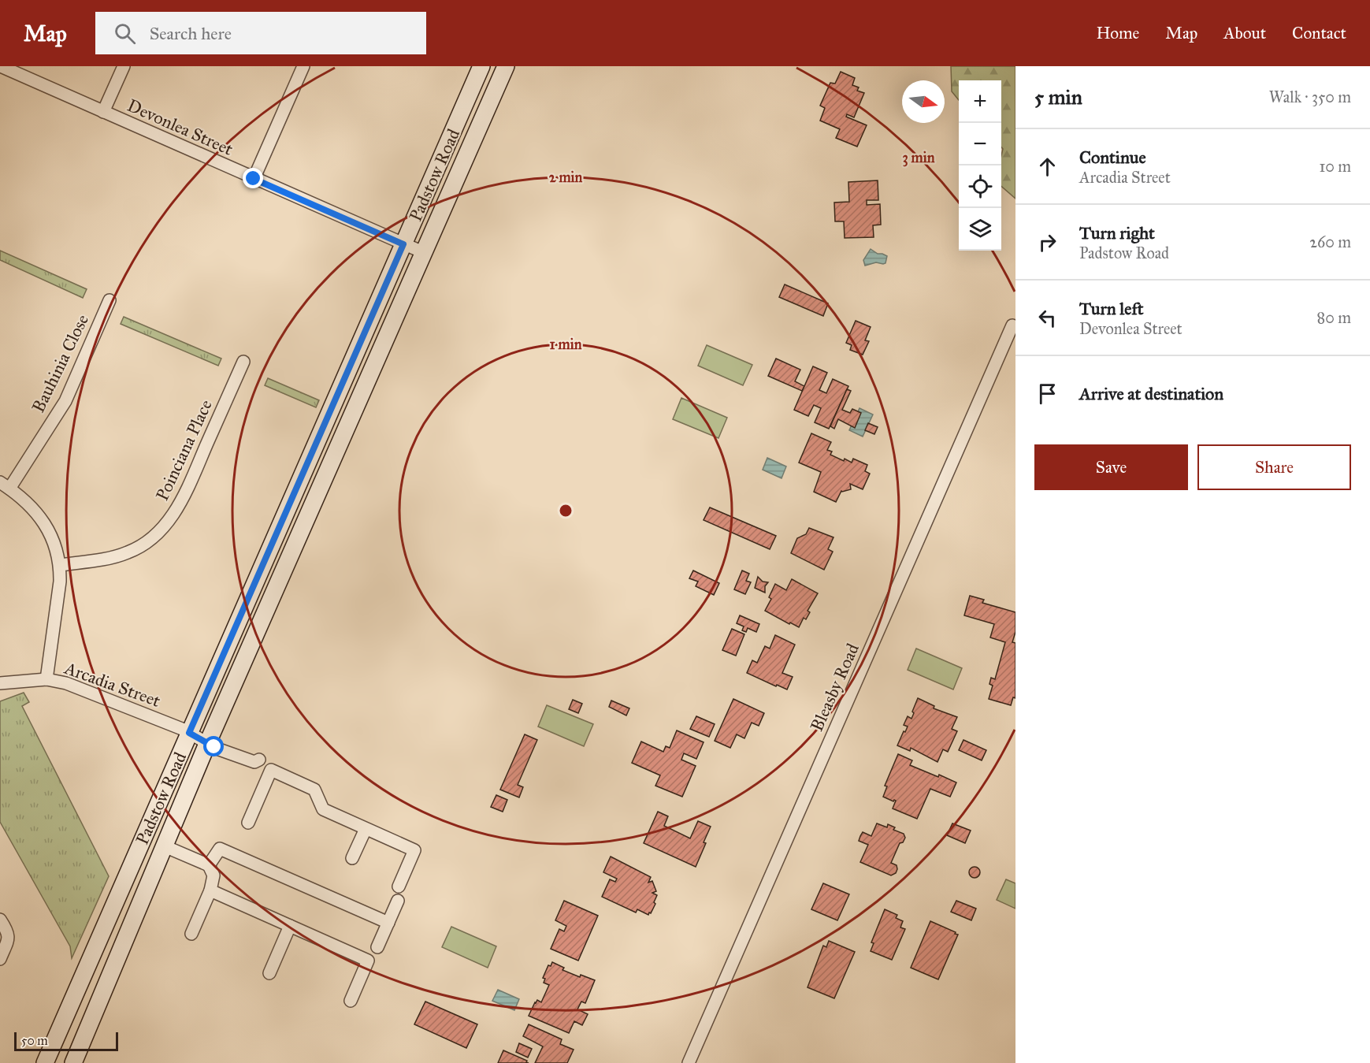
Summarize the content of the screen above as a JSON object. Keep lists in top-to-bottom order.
{
  "streets": {
    "main road": ["Padstow Road"],
    "street": [
      "Devonlea Street",
      "Bauhinia Close",
      "Poinciana Place",
      "Arcadia Street",
      "Bleasby Road"
    ]
  },
  "crossings": [
    ["Devonlea Street", "Padstow Road"],
    ["Padstow Road", "Arcadia Street"]
  ],
  "scale_bar": "50 m",
  "north": "right",
  "page": {
    "header": "Map",
    "search": "Search here",
    "nav": [
      "Home",
      "Map",
      "About",
      "Contact"
    ],
    "heading": ["5 min", "Walk · 350 m"],
    "map_buttons": ["+", "−"],
    "list": [
      ["Continue", "Arcadia Street", "10 m"],
      ["Turn right", "Padstow Road", "260 m"],
      ["Turn left", "Devonlea Street", "80 m"],
      "Arrive at destination"
    ],
    "buttons": ["Save", "Share"],
    "scale": "50 m"
  },
  "rings": ["3 min", "2 min", "1 min"]
}
